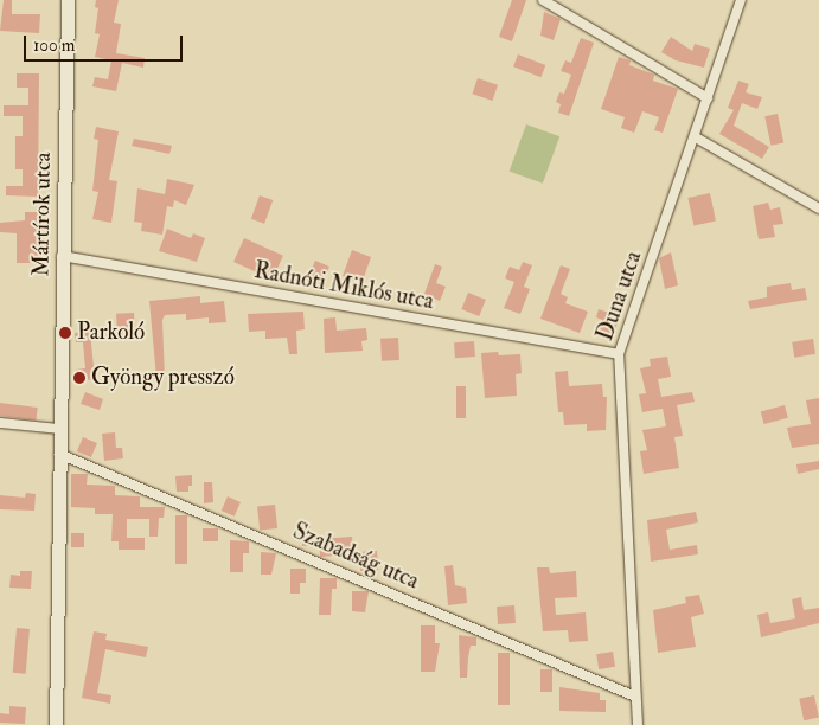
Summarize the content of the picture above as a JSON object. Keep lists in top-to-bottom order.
{
  "streets": {
    "main road": ["Mártírok utca"],
    "street": ["Radnóti Miklós utca", "Duna utca", "Szabadság utca"]
  },
  "crossings": [
    ["Mártírok utca", "Radnóti Miklós utca"],
    ["Mártírok utca", "Szabadság utca"],
    ["Radnóti Miklós utca", "Duna utca"],
    ["Duna utca", "Szabadság utca"]
  ],
  "places": ["Parkoló", "Gyöngy presszó"],
  "scale_bar": "100 m"
}
